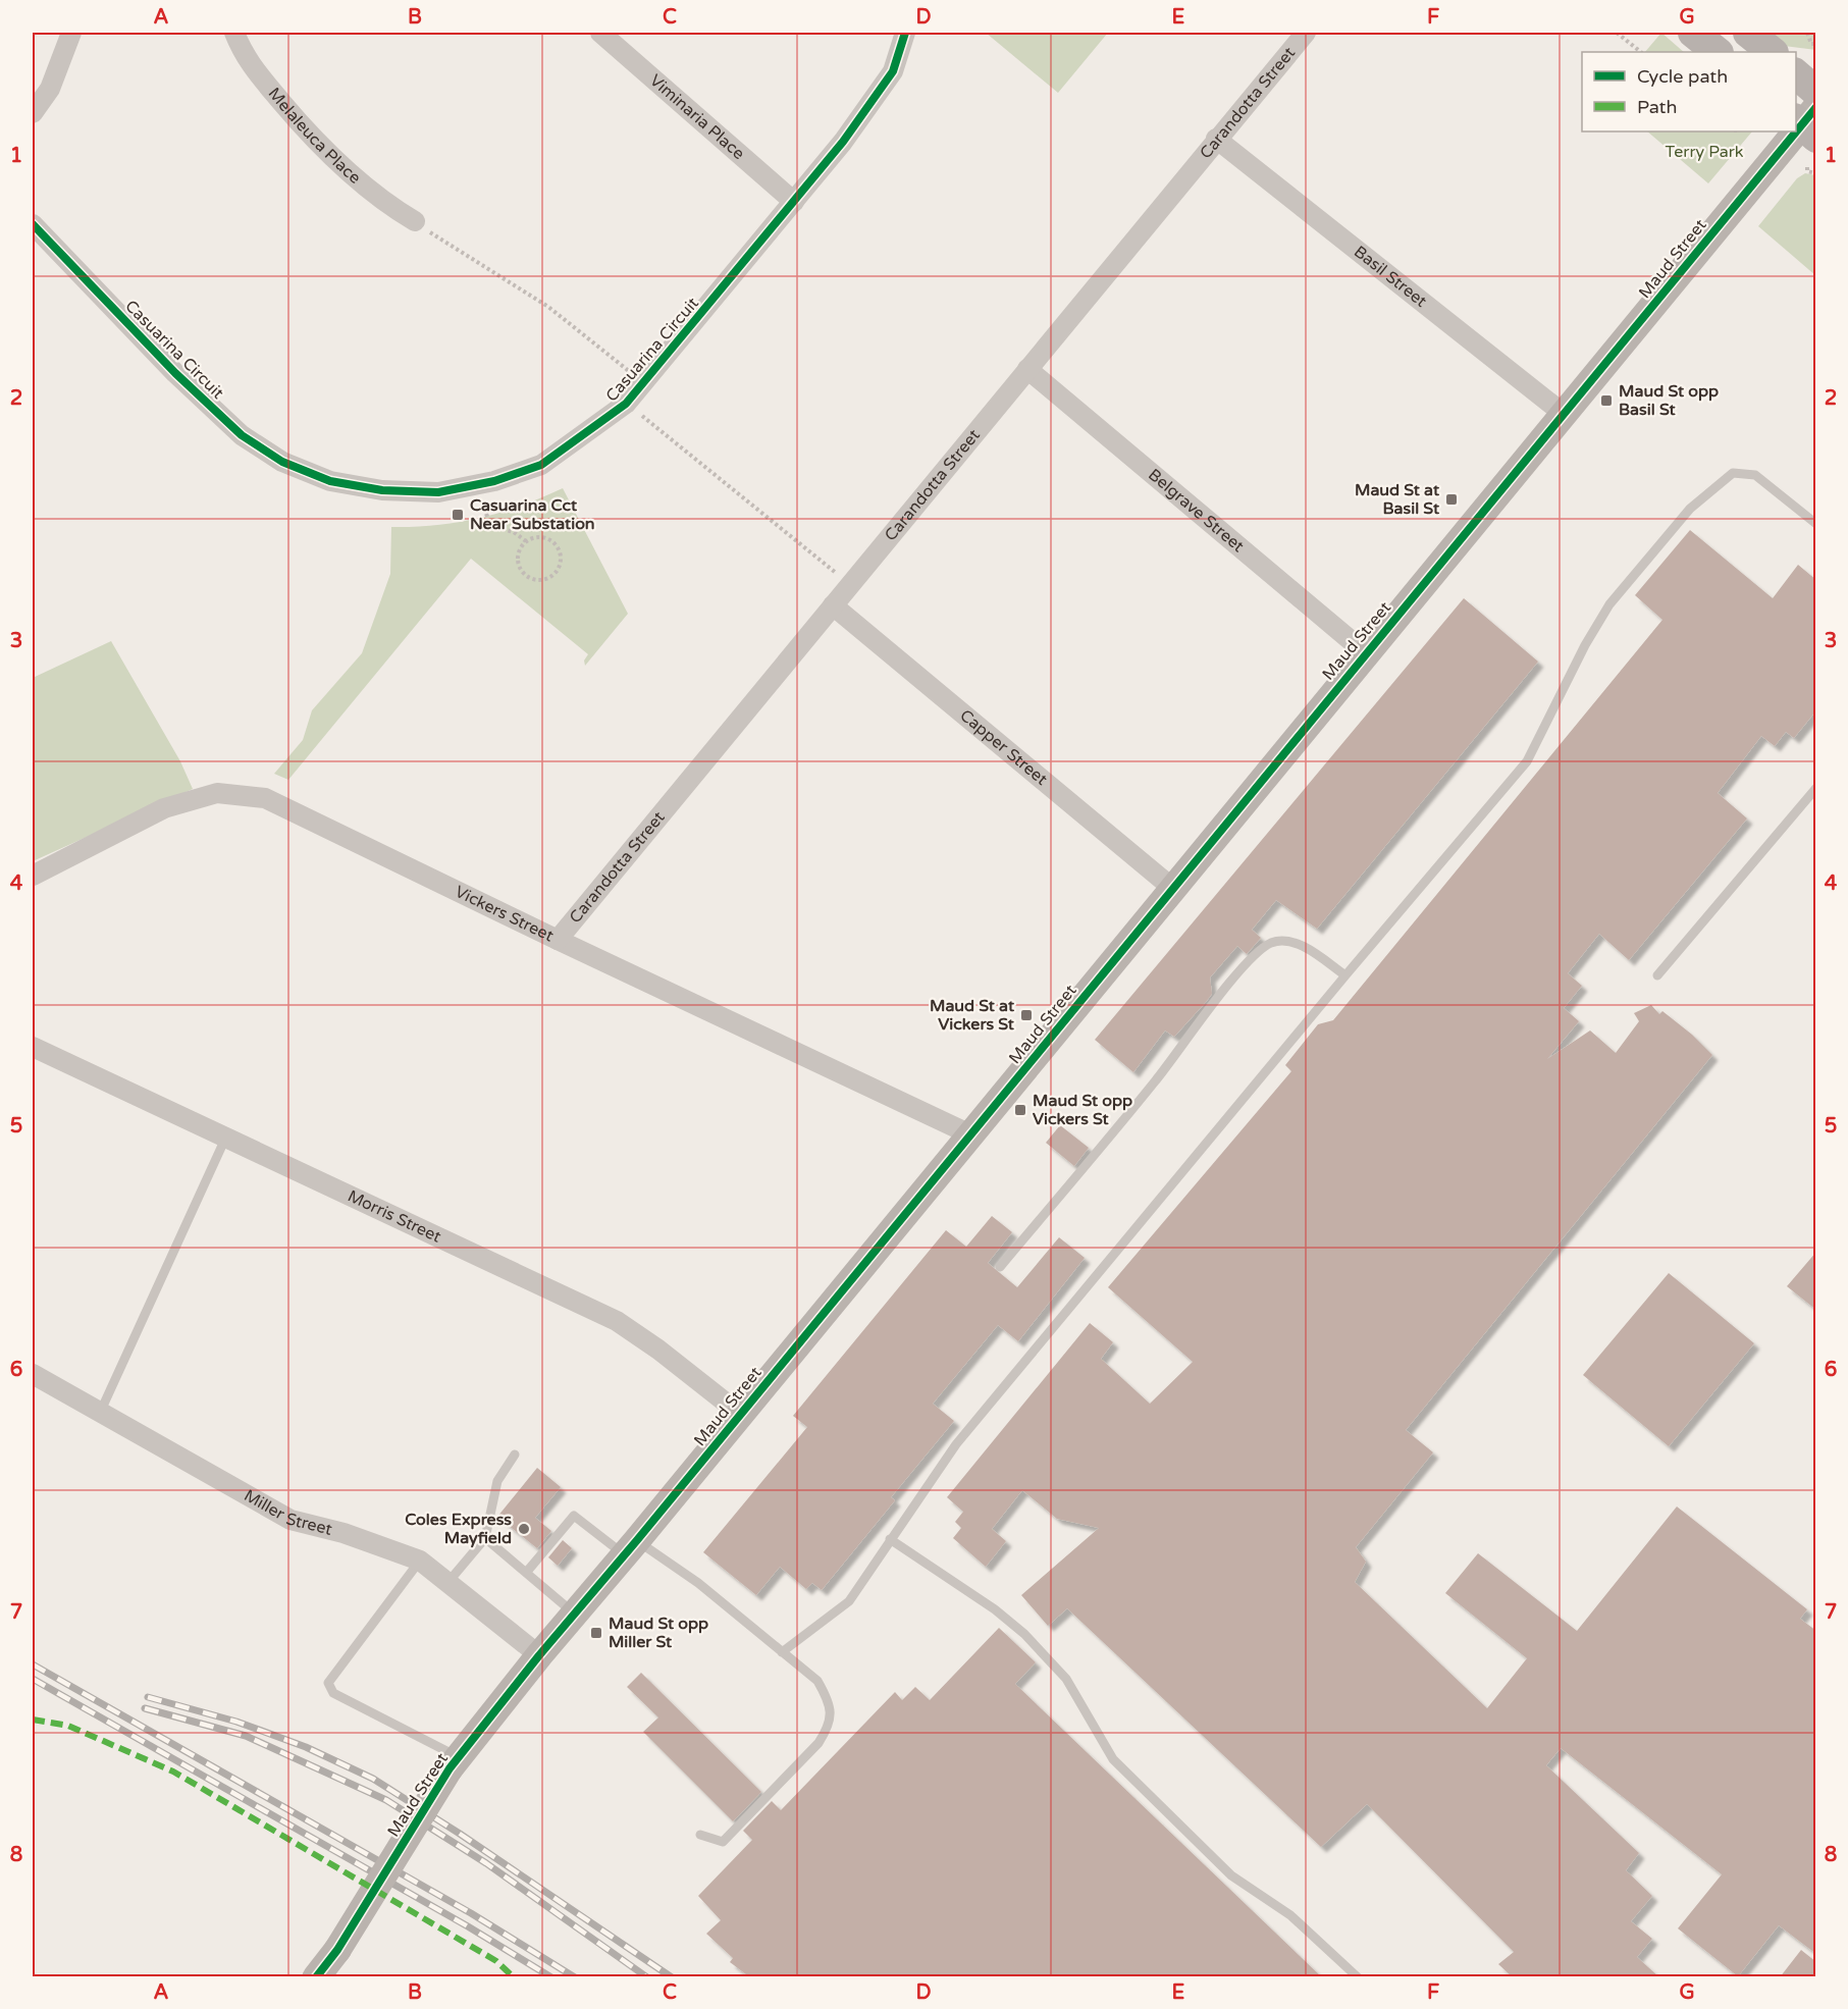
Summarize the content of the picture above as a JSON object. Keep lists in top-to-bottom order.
{
  "streets": {
    "main road": ["Maud Street"],
    "street": [
      "Carandotta Street",
      "Viminaria Place",
      "Melaleuca Place",
      "Basil Street",
      "Casuarina Circuit",
      "Belgrave Street",
      "Capper Street",
      "Vickers Street",
      "Morris Street",
      "Miller Street"
    ]
  },
  "crossings": [
    ["Carandotta Street", "Basil Street"],
    ["Carandotta Street", "Belgrave Street"],
    ["Carandotta Street", "Capper Street"],
    ["Carandotta Street", "Vickers Street"],
    ["Viminaria Place", "Casuarina Circuit"],
    ["Maud Street", "Basil Street"],
    ["Maud Street", "Belgrave Street"],
    ["Maud Street", "Capper Street"],
    ["Maud Street", "Vickers Street"],
    ["Maud Street", "Morris Street"],
    ["Maud Street", "Miller Street"]
  ],
  "parks": ["Terry Park"],
  "places": {
    "transit": [
      "Maud St opp Basil St",
      "Maud St at Basil St",
      "Casuarina Cct Near Substation",
      "Maud St at Vickers St",
      "Maud St opp Vickers St",
      "Maud St opp Miller St"
    ],
    "other": ["Coles Express Mayfield"]
  },
  "legend": ["Cycle path", "Path"],
  "grid": {
    "columns": [
      "A",
      "B",
      "C",
      "D",
      "E",
      "F",
      "G"
    ],
    "rows": [
      "1",
      "2",
      "3",
      "4",
      "5",
      "6",
      "7",
      "8"
    ]
  }
}
